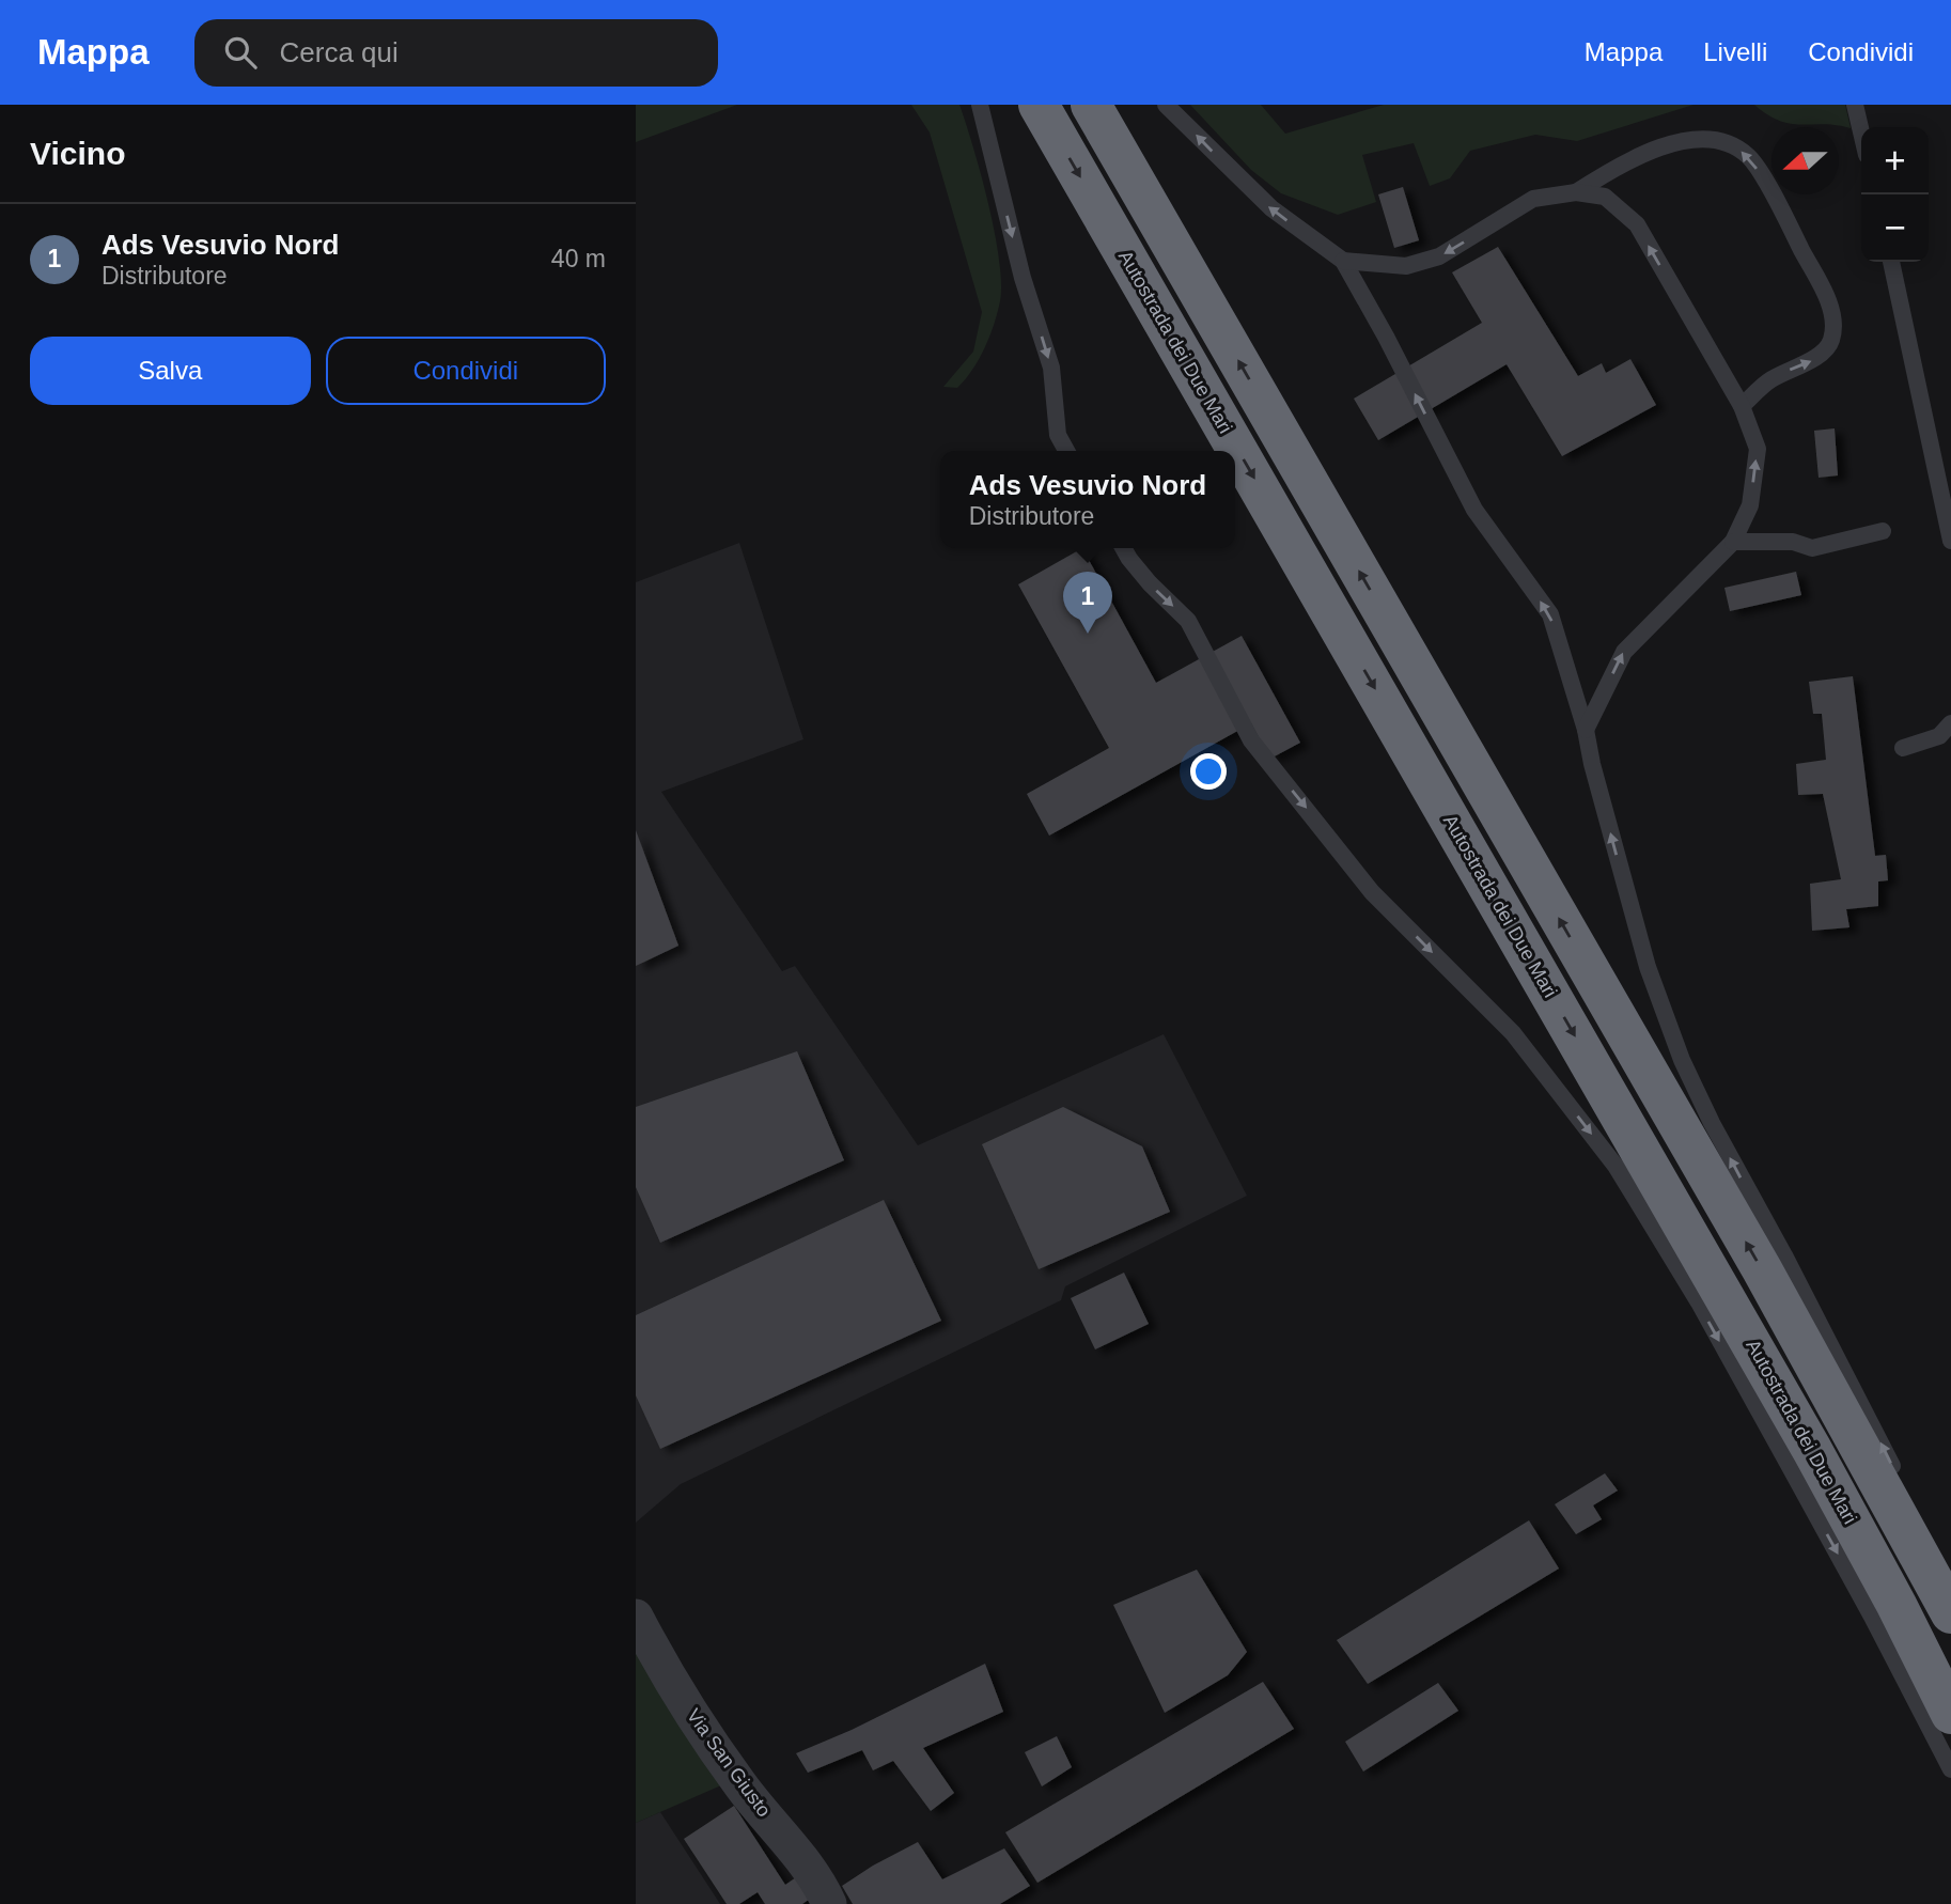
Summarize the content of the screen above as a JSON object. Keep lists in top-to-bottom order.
{
  "streets": {
    "highway": ["Autostrada dei Due Mari"],
    "street": ["Via San Giusto"]
  },
  "north": "left",
  "page": {
    "header": "Mappa",
    "search": "Cerca qui",
    "nav": ["Mappa", "Livelli", "Condividi"],
    "heading": "Vicino",
    "map_buttons": ["+", "−"],
    "list": [
      {
        "mark": "1",
        "name": "Ads Vesuvio Nord",
        "note": "Distributore",
        "value": "40 m"
      }
    ],
    "buttons": ["Salva", "Condividi"],
    "popup": ["Ads Vesuvio Nord", "Distributore"],
    "pins": "1"
  }
}
